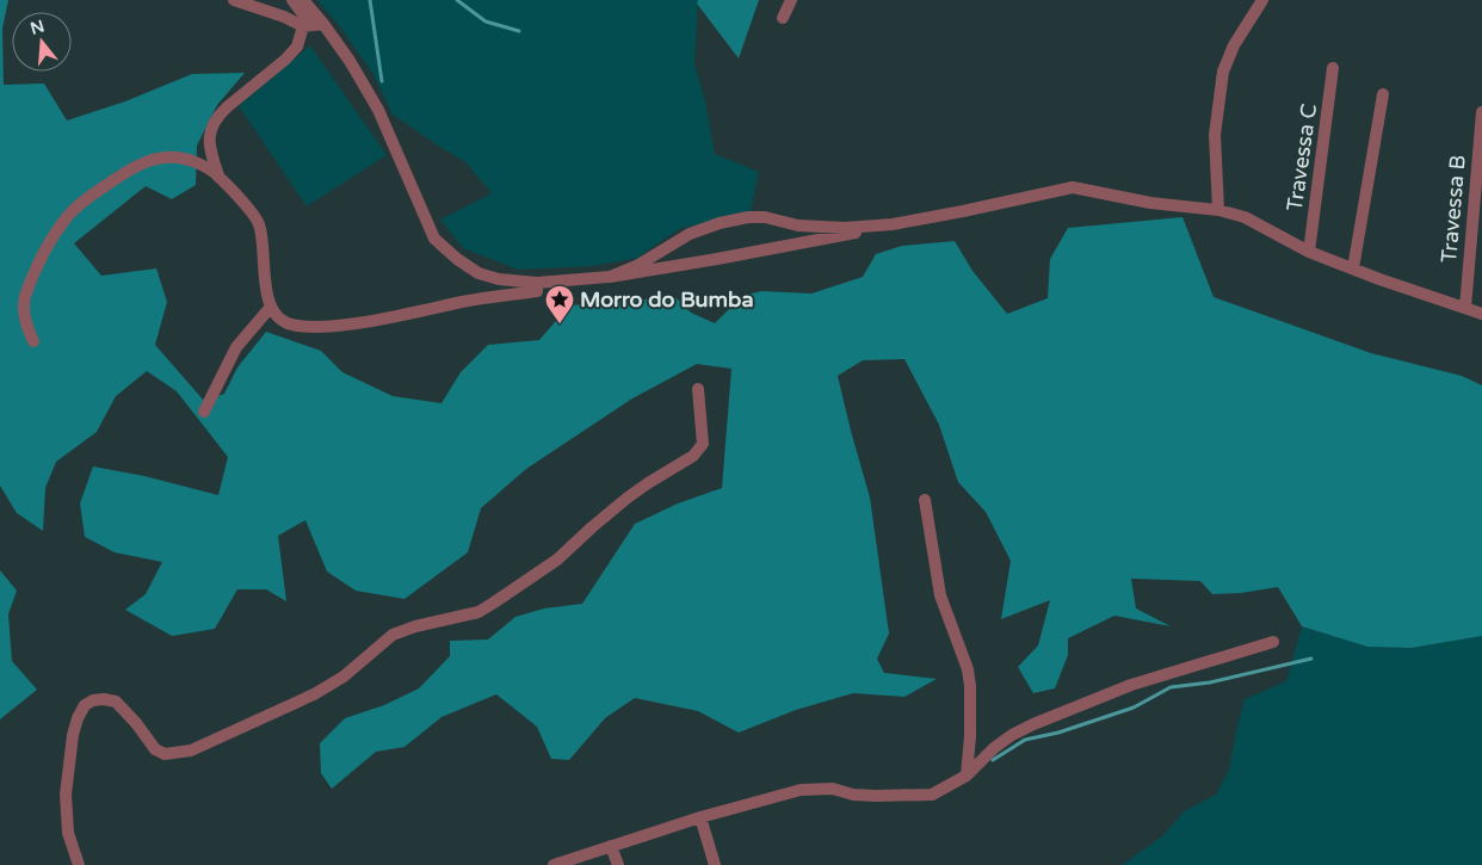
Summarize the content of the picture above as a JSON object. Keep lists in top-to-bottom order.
{
  "streets": {
    "street": ["Travessa C", "Travessa B"]
  },
  "places": {
    "place": ["Morro do Bumba"]
  },
  "north": "top"
}
